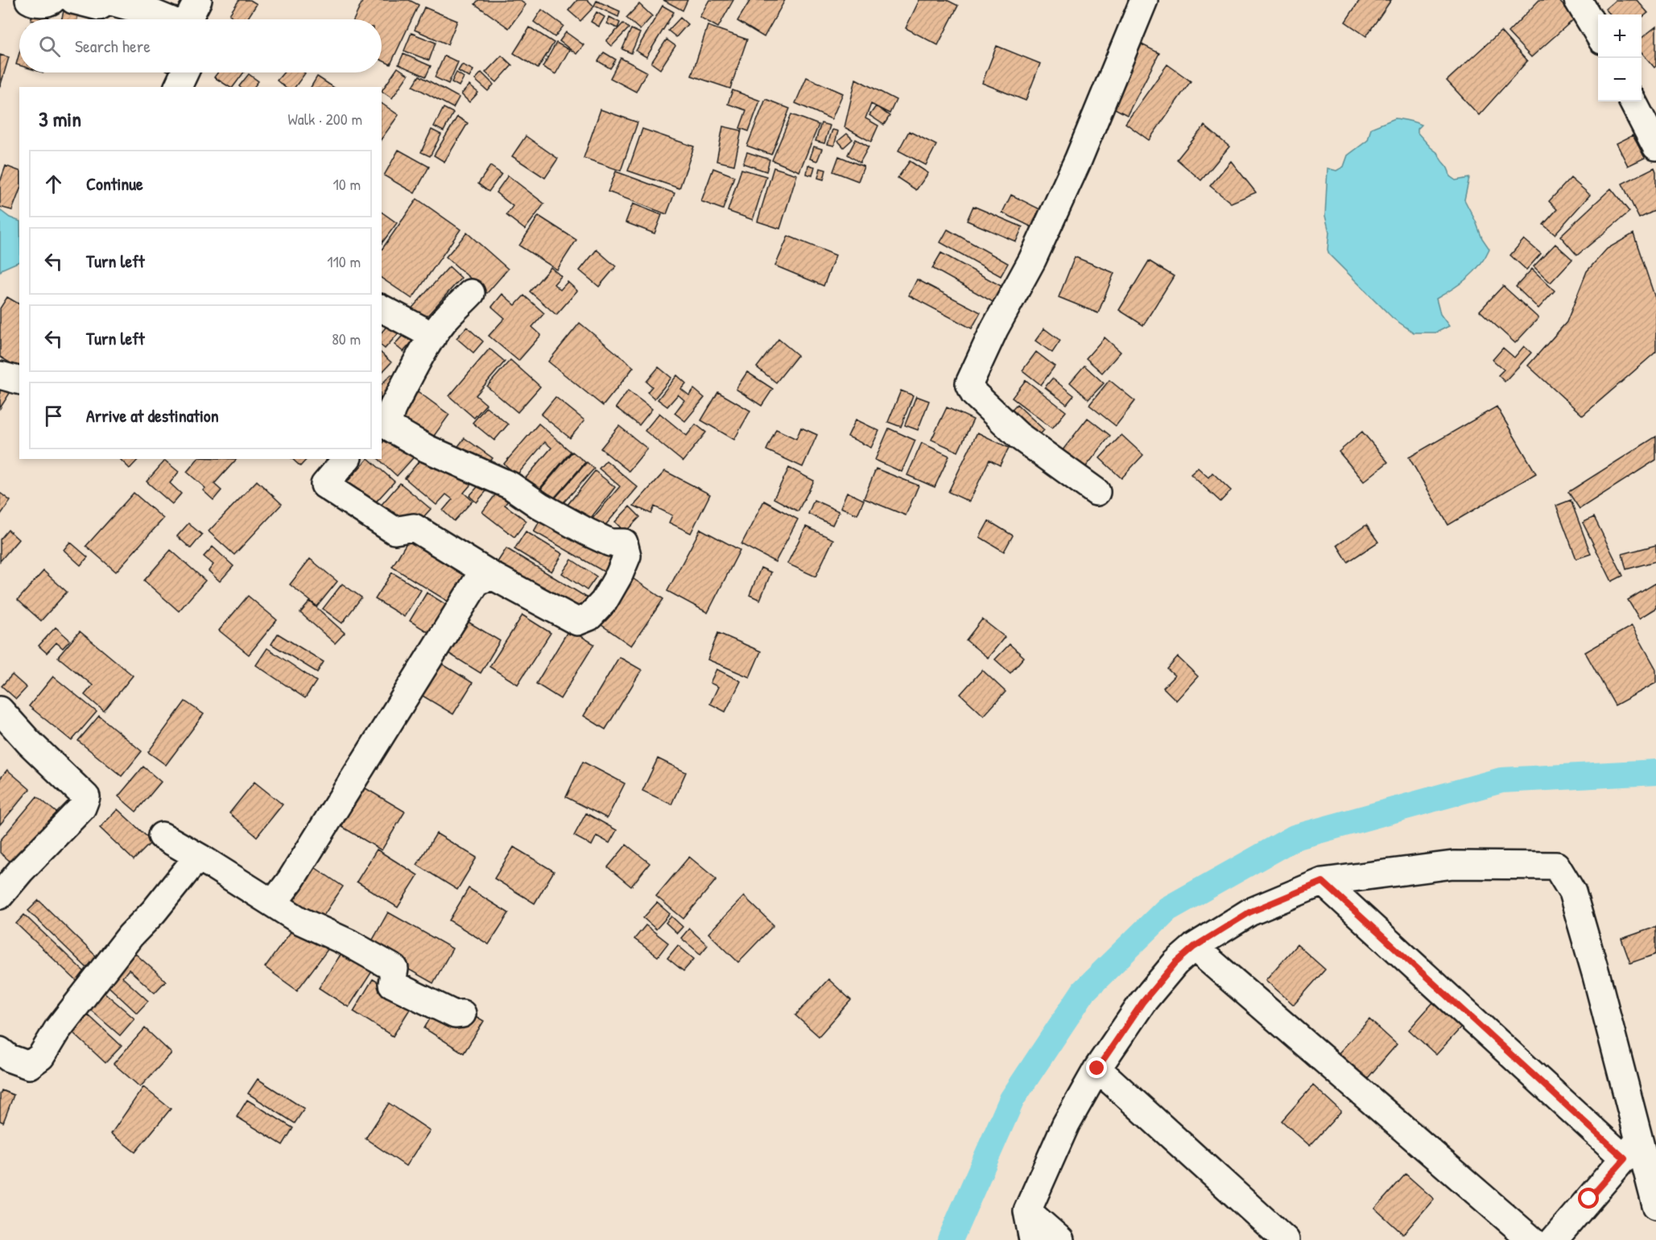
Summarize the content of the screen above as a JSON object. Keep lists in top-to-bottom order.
{
  "page": {
    "map_buttons": ["+", "−"],
    "search": "Search here",
    "heading": ["3 min", "Walk · 200 m"],
    "list": [
      ["Continue", "10 m"],
      ["Turn left", "110 m"],
      ["Turn left", "80 m"],
      "Arrive at destination"
    ]
  }
}
